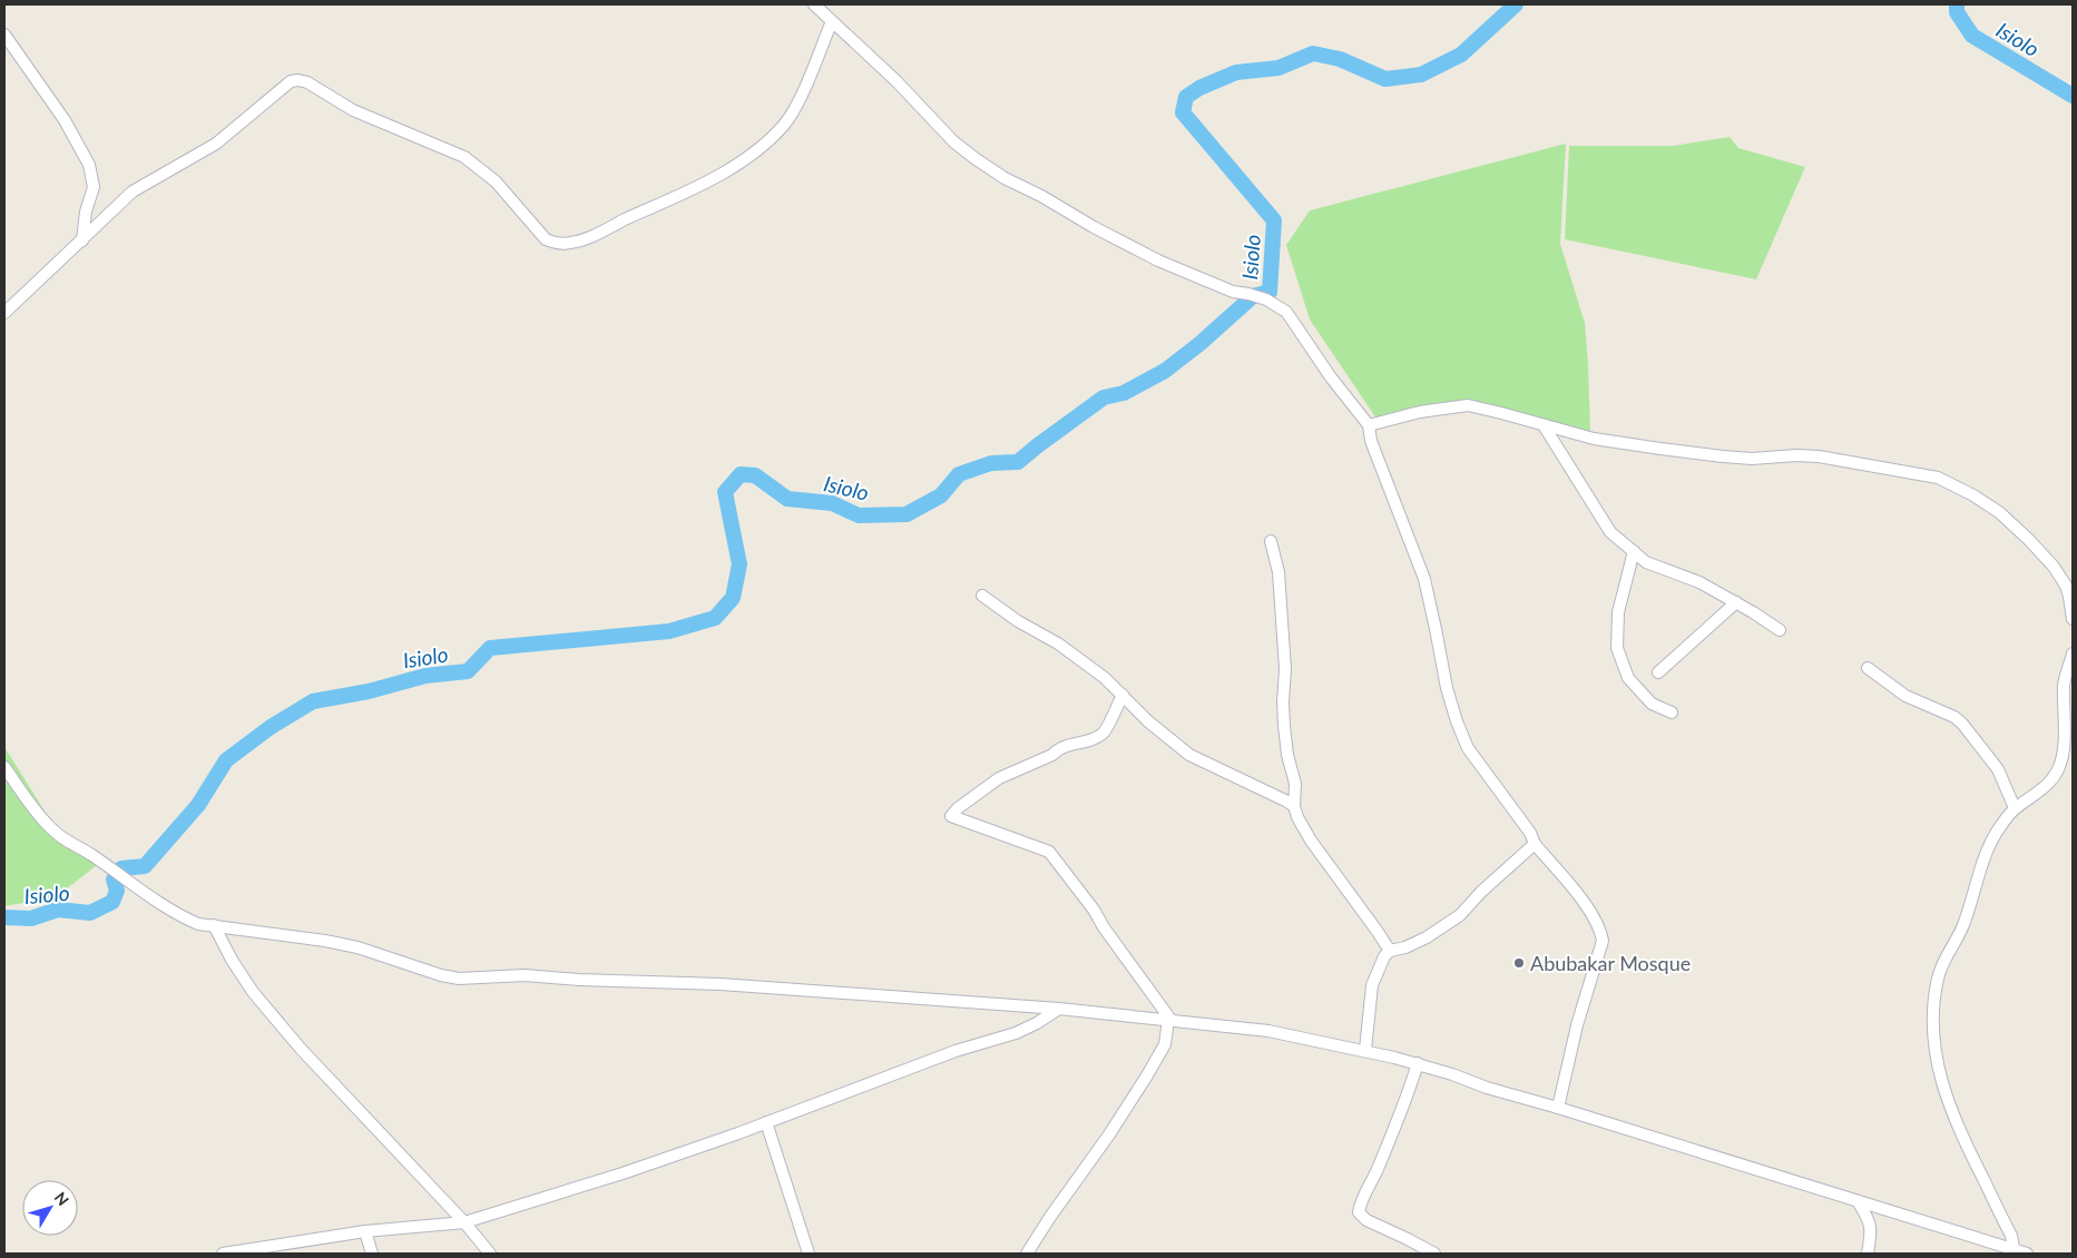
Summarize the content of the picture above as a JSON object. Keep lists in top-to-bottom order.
{
  "water": ["Isiolo"],
  "places": ["Abubakar Mosque"],
  "north": "top right"
}
